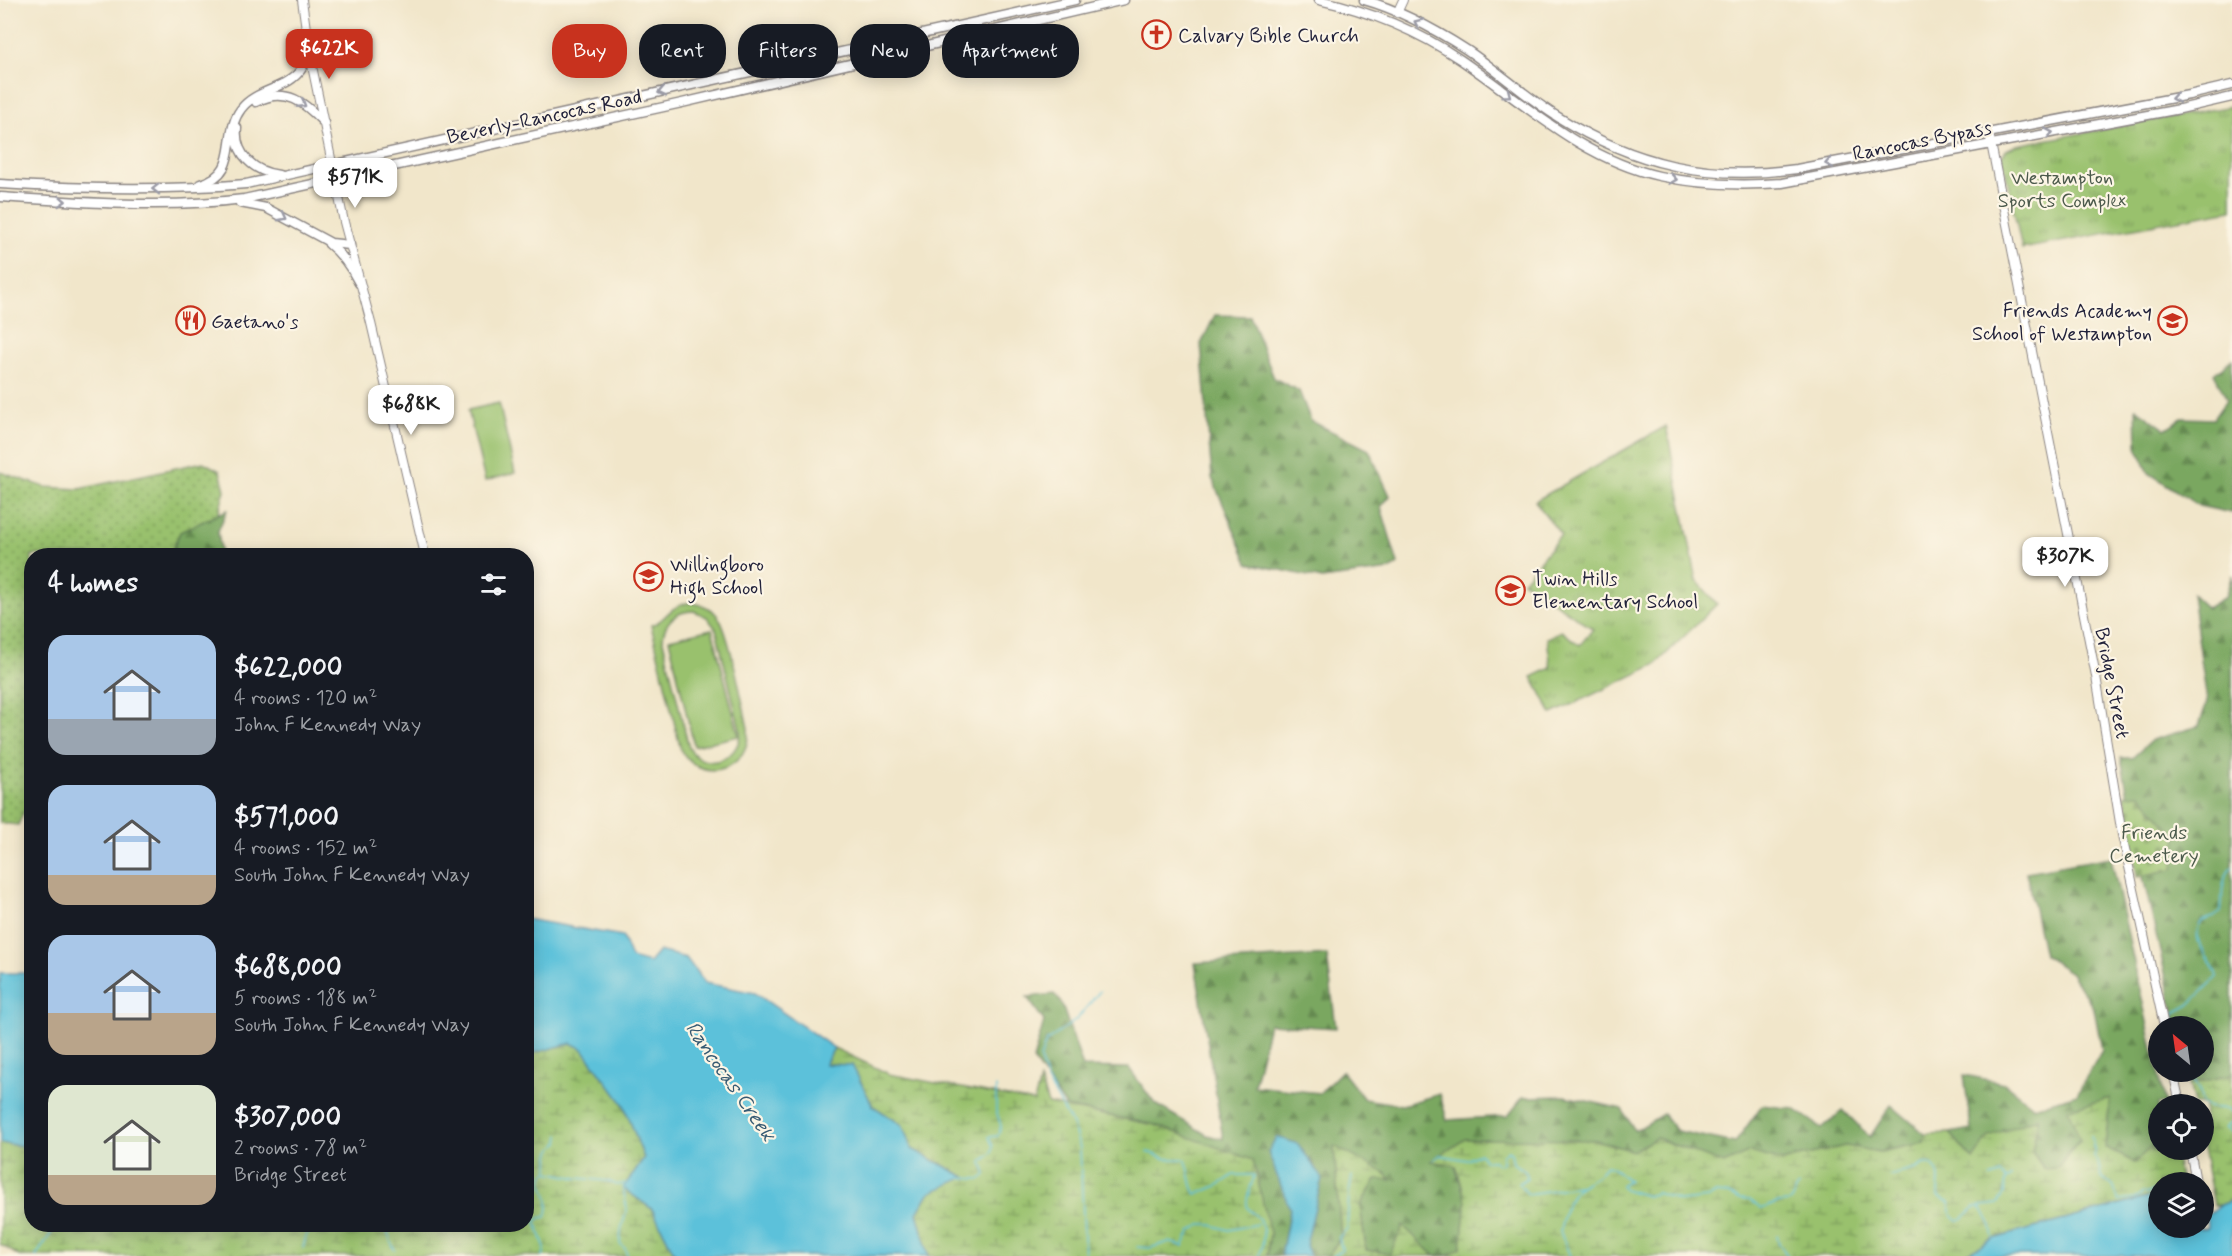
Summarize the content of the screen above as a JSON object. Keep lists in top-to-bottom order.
{
  "streets": {
    "main road": ["Beverly-Rancocas Road", "Rancocas Bypass", "Bridge Street"]
  },
  "crossings": [
    ["Rancocas Bypass", "Bridge Street"]
  ],
  "water": ["Rancocas Creek"],
  "parks": ["Westampton Sports Complex", "Friends Cemetery"],
  "places": {
    "church": ["Calvary Bible Church"],
    "restaurant": ["Gaetano's"],
    "school or university": ["Friends Academy School of Westampton", "Willingboro High School", "Twin Hills Elementary School"]
  },
  "north": "top left",
  "page": {
    "chip": [
      "Buy",
      "Rent",
      "Filters",
      "New",
      "Apartment"
    ],
    "price": [
      "$622K",
      "$571K",
      "$688K",
      "$307K"
    ],
    "heading": "4 homes",
    "list": [
      {
        "name": "$622,000",
        "note": "4 rooms · 120 m² · John F Kennedy Way"
      },
      {
        "name": "$571,000",
        "note": "4 rooms · 152 m² · South John F Kennedy Way"
      },
      {
        "name": "$688,000",
        "note": "5 rooms · 188 m² · South John F Kennedy Way"
      },
      {
        "name": "$307,000",
        "note": "2 rooms · 78 m² · Bridge Street"
      }
    ]
  }
}
